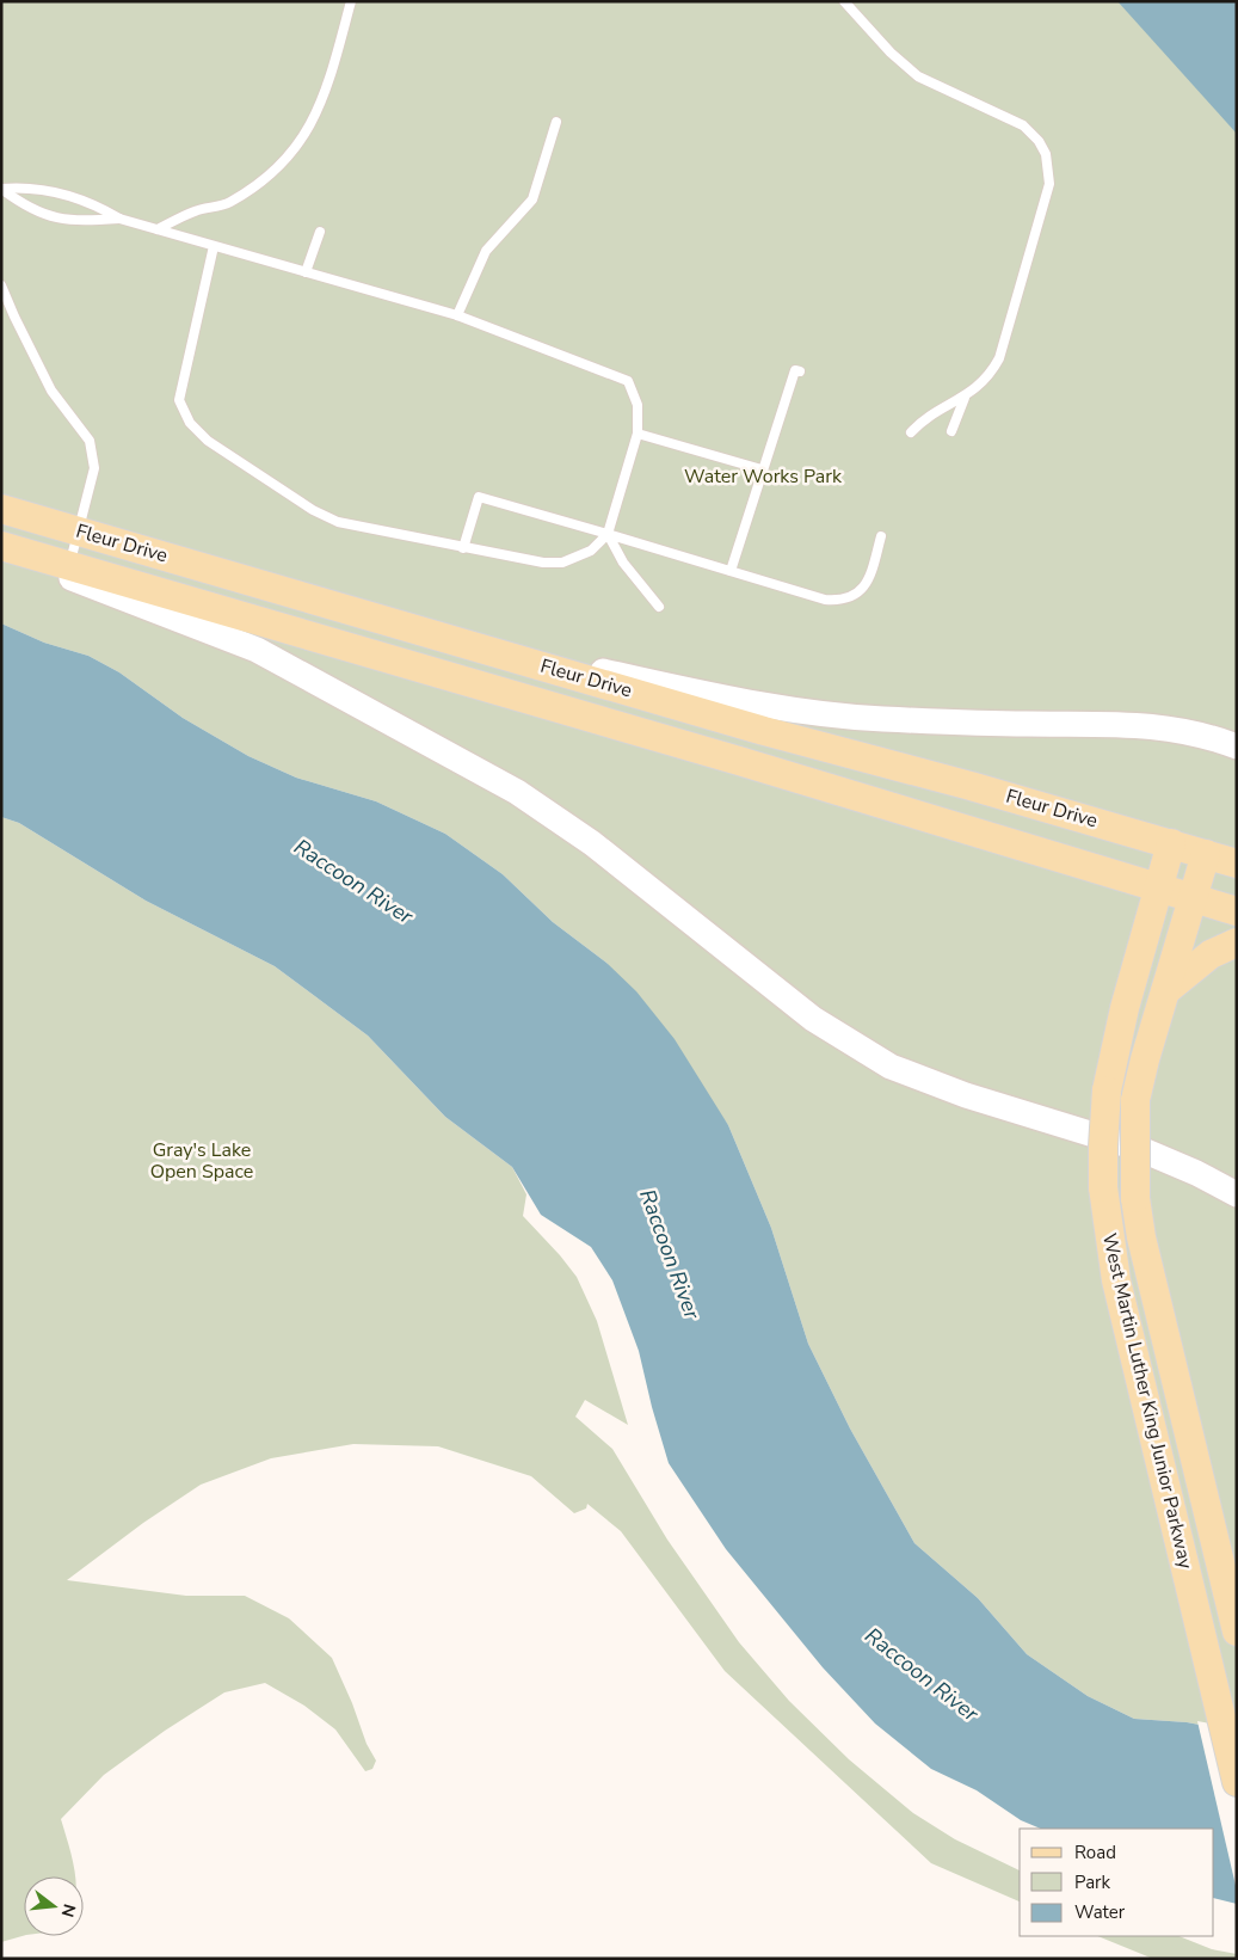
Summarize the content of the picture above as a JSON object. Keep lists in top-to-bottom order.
{
  "streets": {
    "main road": ["Fleur Drive", "West Martin Luther King Junior Parkway"]
  },
  "crossings": [
    ["Fleur Drive", "West Martin Luther King Junior Parkway"]
  ],
  "water": ["Raccoon River"],
  "parks": ["Water Works Park", "Gray's Lake Open Space"],
  "legend": ["Road", "Park", "Water"],
  "north": "right"
}
